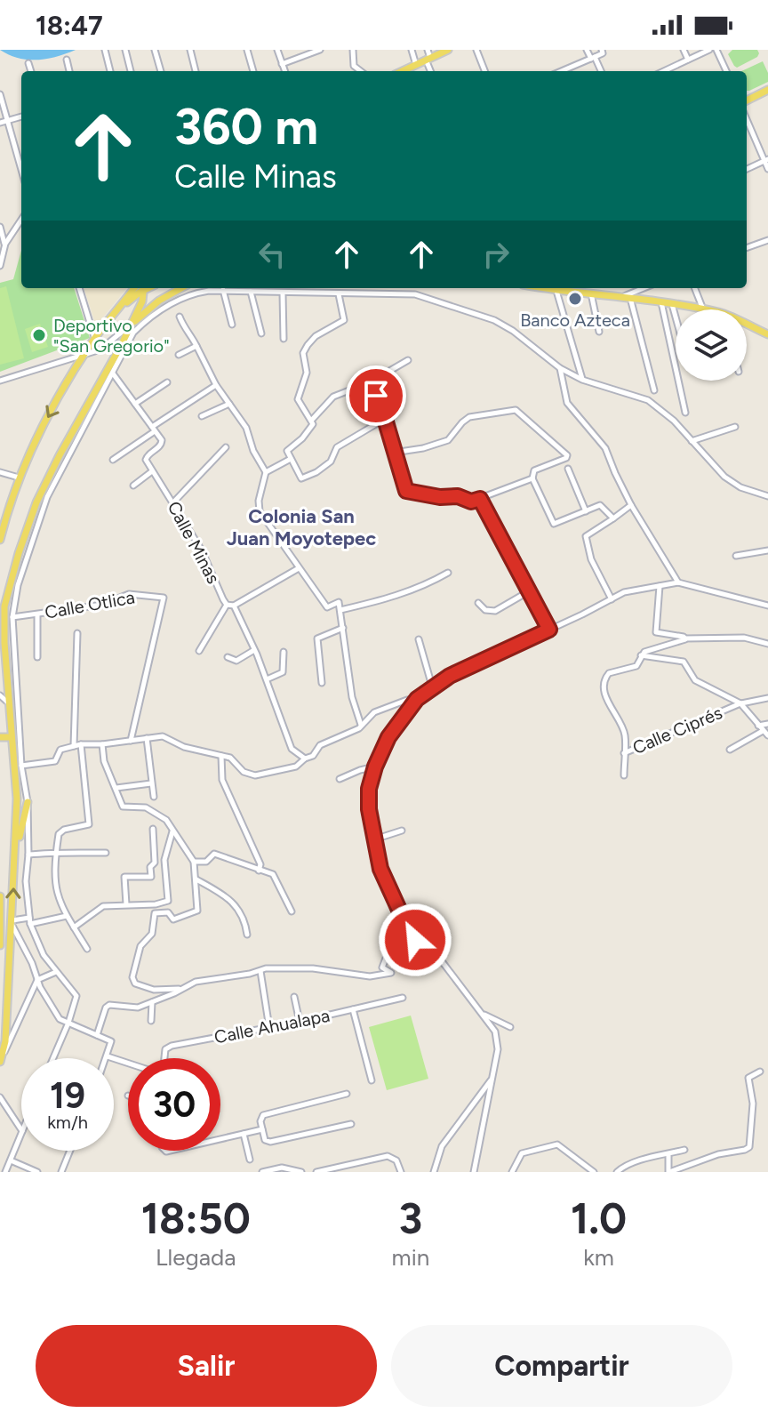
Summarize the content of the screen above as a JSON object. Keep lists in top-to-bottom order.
{
  "streets": {
    "street": [
      "Calle Minas",
      "Calle Otlica",
      "Calle Ciprés",
      "Calle Ahualapa"
    ]
  },
  "districts": ["Colonia San Juan Moyotepec"],
  "places": ["Banco Azteca", "Deportivo \"San Gregorio\""],
  "page": {
    "status": "18:47",
    "turn": ["360 m", "Calle Minas"],
    "speed": "19 km/h",
    "limit": "30",
    "eta": [
      "18:50",
      "Llegada",
      "3",
      "min",
      "1.0",
      "km"
    ],
    "buttons": ["Salir", "Compartir"]
  }
}
